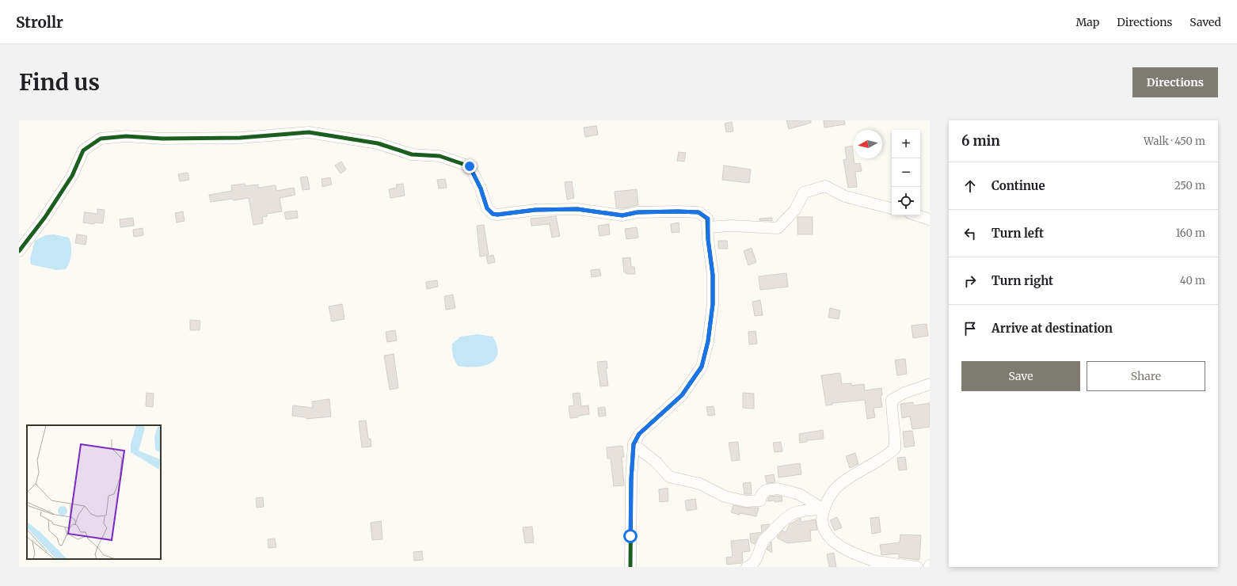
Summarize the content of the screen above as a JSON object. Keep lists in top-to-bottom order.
{
  "north": "left",
  "page": {
    "header": "Strollr",
    "nav": ["Map", "Directions", "Saved"],
    "buttons": [
      "Directions",
      ["Save", "Share"]
    ],
    "title": "Find us",
    "heading": ["6 min", "Walk · 450 m"],
    "map_buttons": ["+", "−"],
    "list": [
      ["Continue", "250 m"],
      ["Turn left", "160 m"],
      ["Turn right", "40 m"],
      "Arrive at destination"
    ]
  }
}
